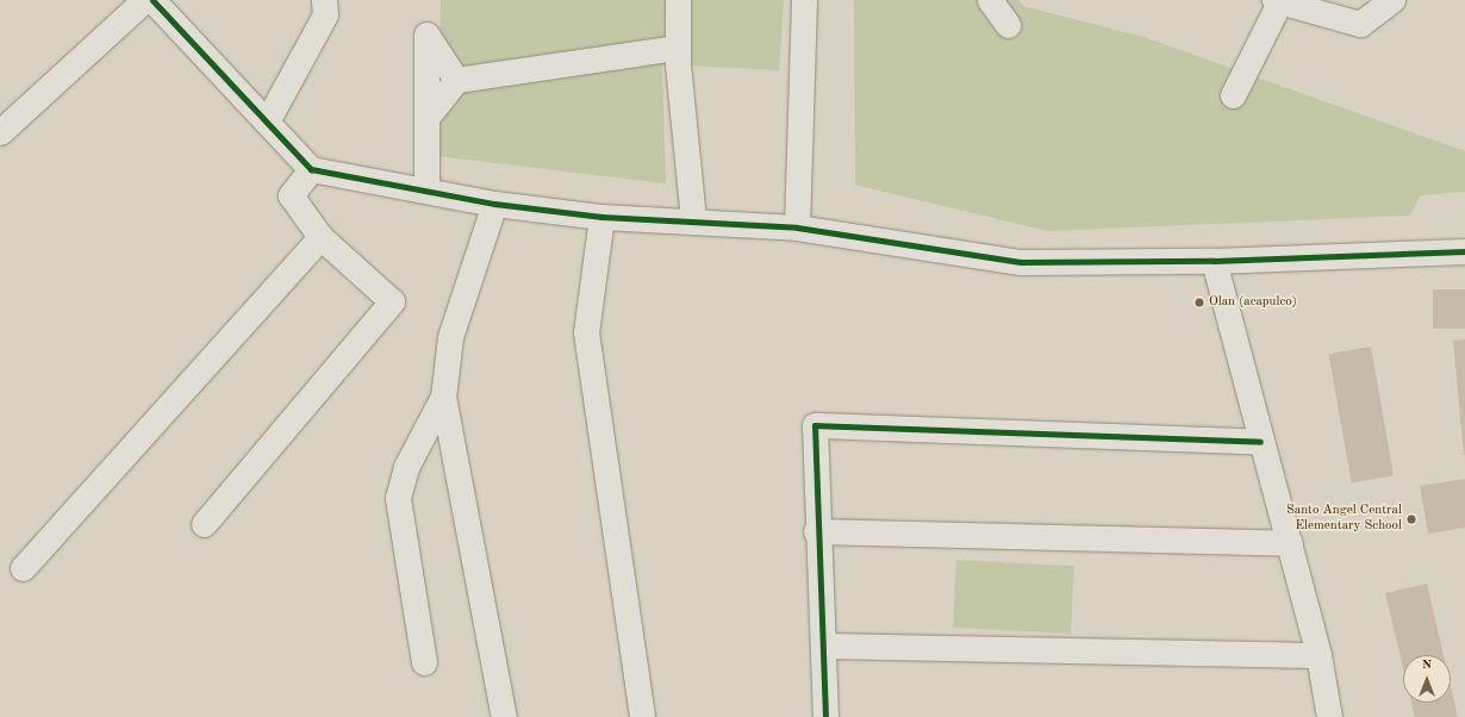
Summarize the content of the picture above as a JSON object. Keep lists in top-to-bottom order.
{
  "places": ["Olan (acapulco)", "Santo Angel Central Elementary School"],
  "north": "top"
}
